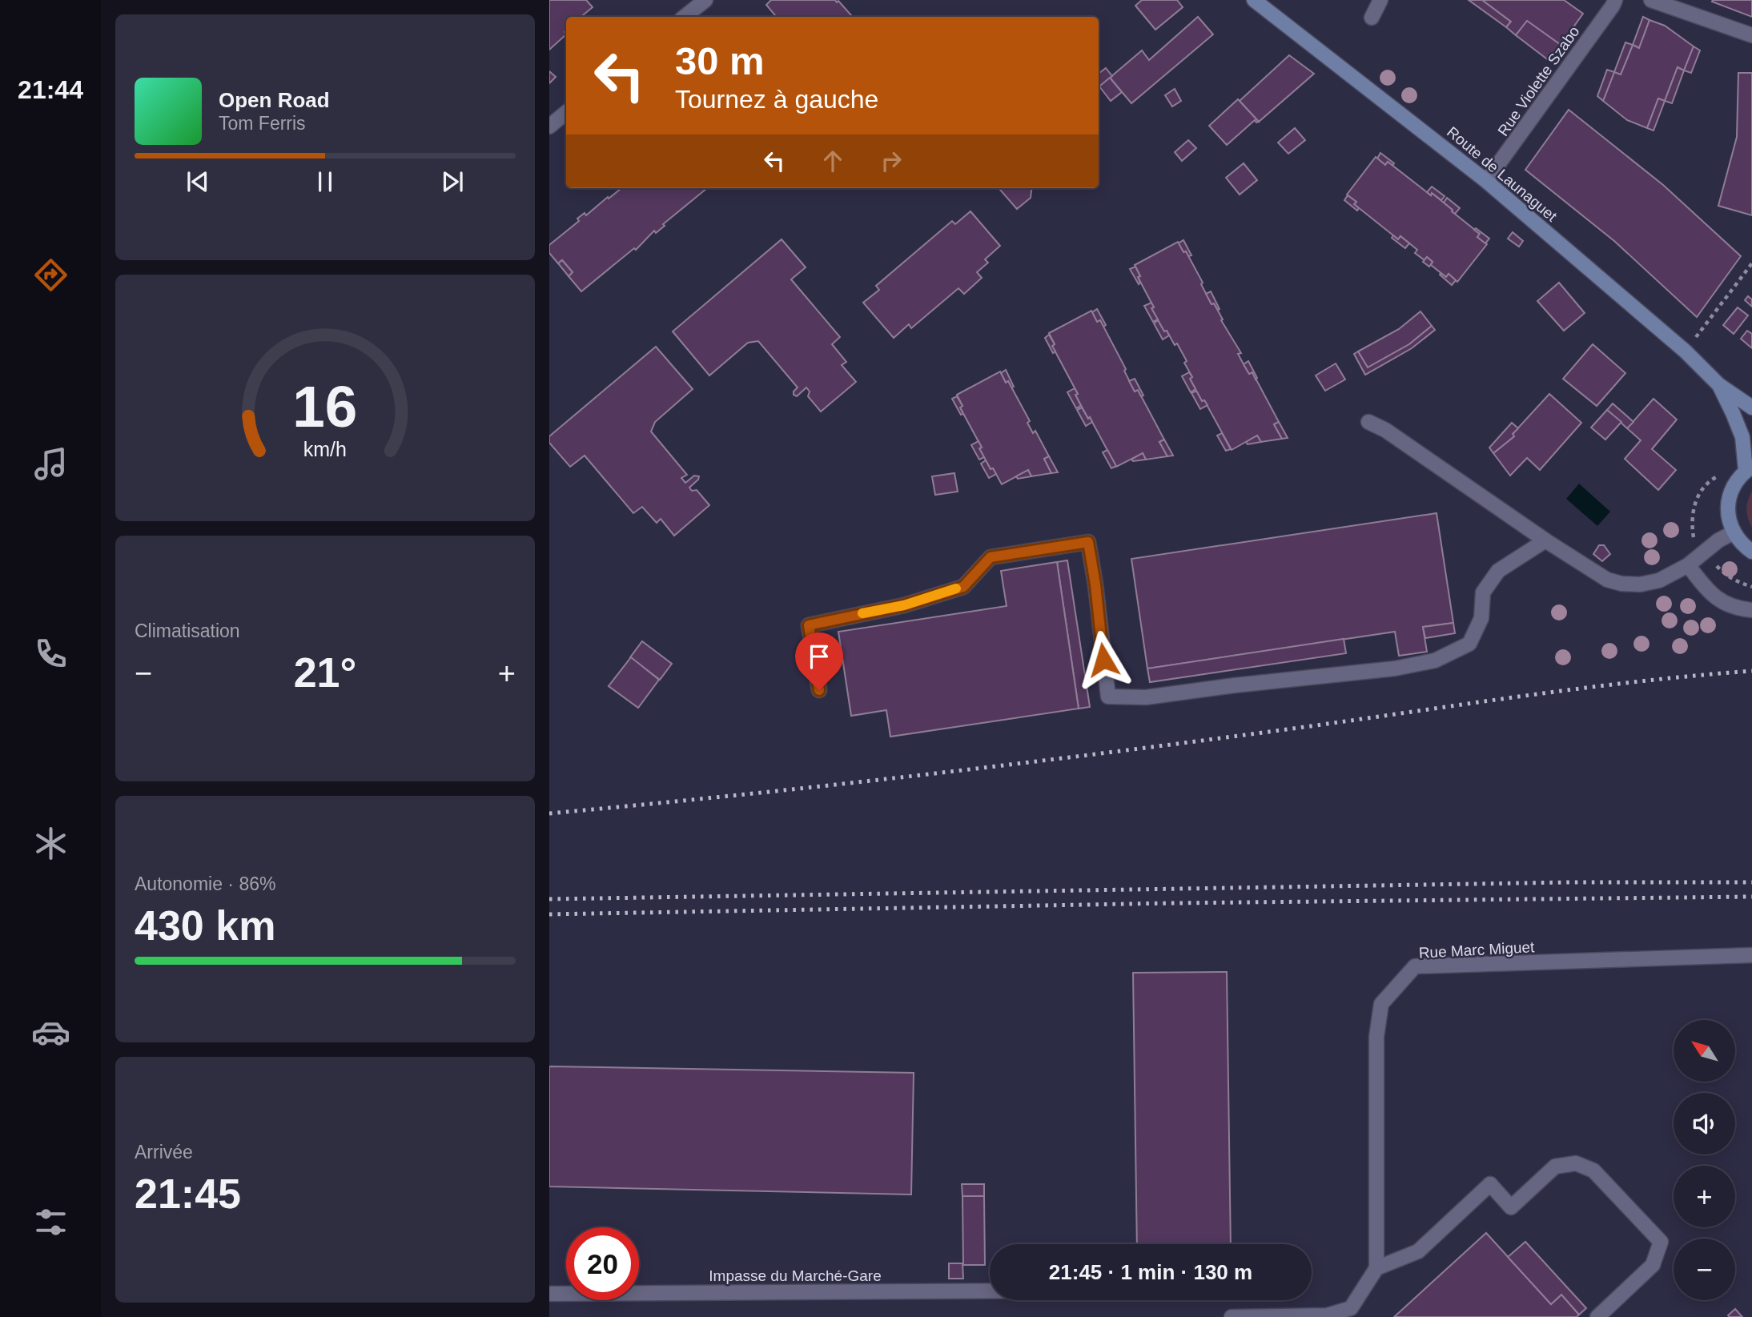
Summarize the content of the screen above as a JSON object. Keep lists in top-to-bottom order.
{
  "streets": {
    "main road": ["Route de Launaguet"],
    "street": ["Rue Violette Szabo", "Rue Marc Miguet", "Impasse du Marché-Gare"]
  },
  "crossings": [
    ["Rue Violette Szabo", "Route de Launaguet"]
  ],
  "north": "top left",
  "page": {
    "tabs": "21:44",
    "turn": ["30 m", "Tournez à gauche"],
    "song": ["Open Road", "Tom Ferris"],
    "tile": [
      "Climatisation",
      ["Autonomie · 86%", "430 km"],
      ["Arrivée", "21:45"]
    ],
    "heat": ["−", "21°", "+"],
    "map_buttons": ["+", "−"],
    "limit": "20",
    "trip": "21:45 · 1 min · 130 m",
    "gauge": ["16", "km/h"]
  }
}
